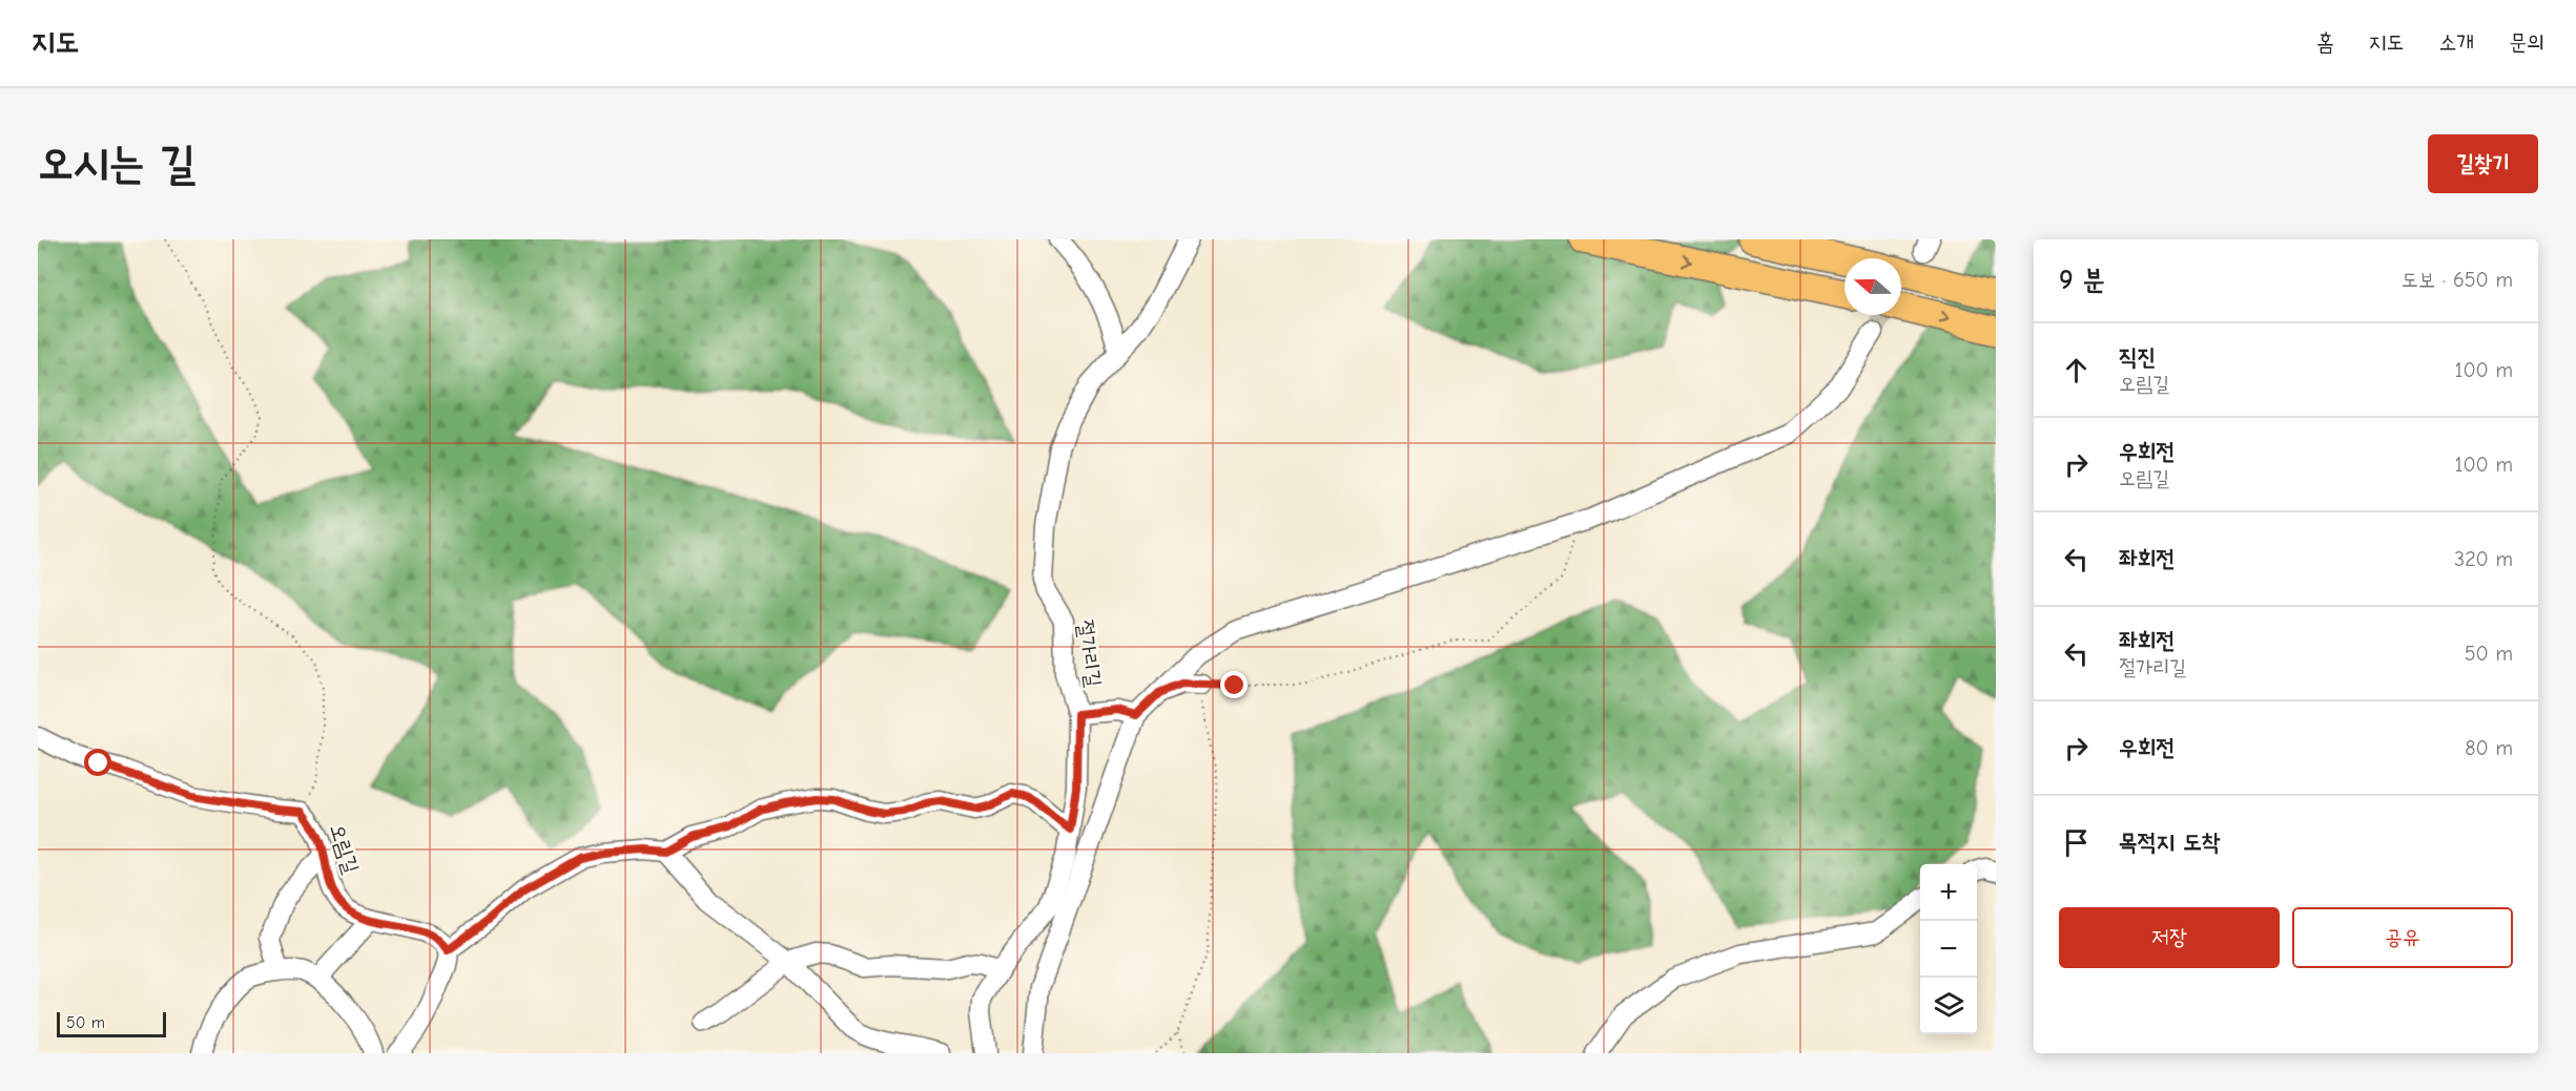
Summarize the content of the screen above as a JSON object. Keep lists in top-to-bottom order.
{
  "streets": {
    "street": ["절가리길", "오림길"]
  },
  "scale_bar": "50 m",
  "north": "left",
  "page": {
    "header": "지도",
    "nav": [
      "홈",
      "지도",
      "소개",
      "문의"
    ],
    "buttons": [
      "길찾기",
      ["저장", "공유"]
    ],
    "title": "오시는 길",
    "heading": ["9 분", "도보 · 650 m"],
    "list": [
      ["직진", "오림길", "100 m"],
      ["우회전", "오림길", "100 m"],
      ["좌회전", "320 m"],
      ["좌회전", "절가리길", "50 m"],
      ["우회전", "80 m"],
      "목적지 도착"
    ],
    "map_buttons": ["+", "−"],
    "scale": "50 m"
  }
}
